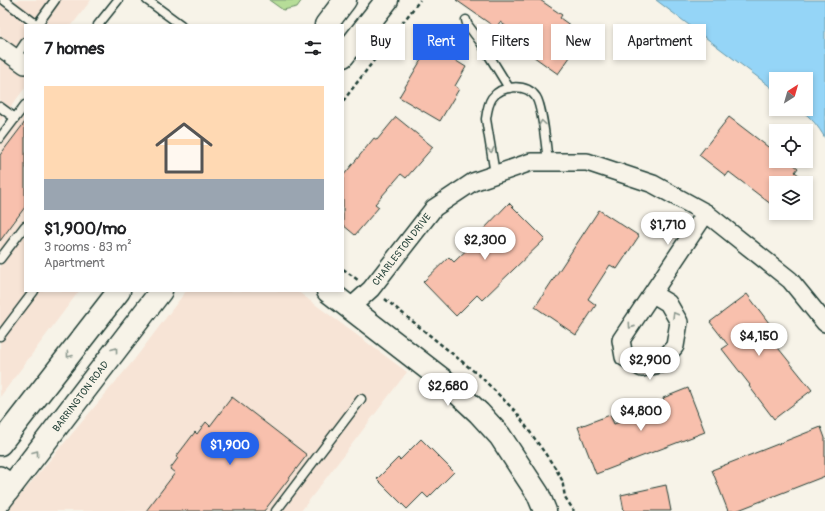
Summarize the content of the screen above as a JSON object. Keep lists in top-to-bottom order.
{
  "streets": {
    "main road": ["BARRINGTON ROAD"],
    "street": ["CHARLESTON DRIVE"]
  },
  "north": "top right",
  "page": {
    "chip": [
      "Buy",
      "Rent",
      "Filters",
      "New",
      "Apartment"
    ],
    "heading": "7 homes",
    "list": [
      {
        "name": "$1,900/mo",
        "note": "3 rooms · 83 m² · Apartment"
      }
    ],
    "price": [
      "$1,710",
      "$2,300",
      "$4,150",
      "$2,900",
      "$2,680",
      "$4,800",
      "$1,900"
    ]
  }
}
